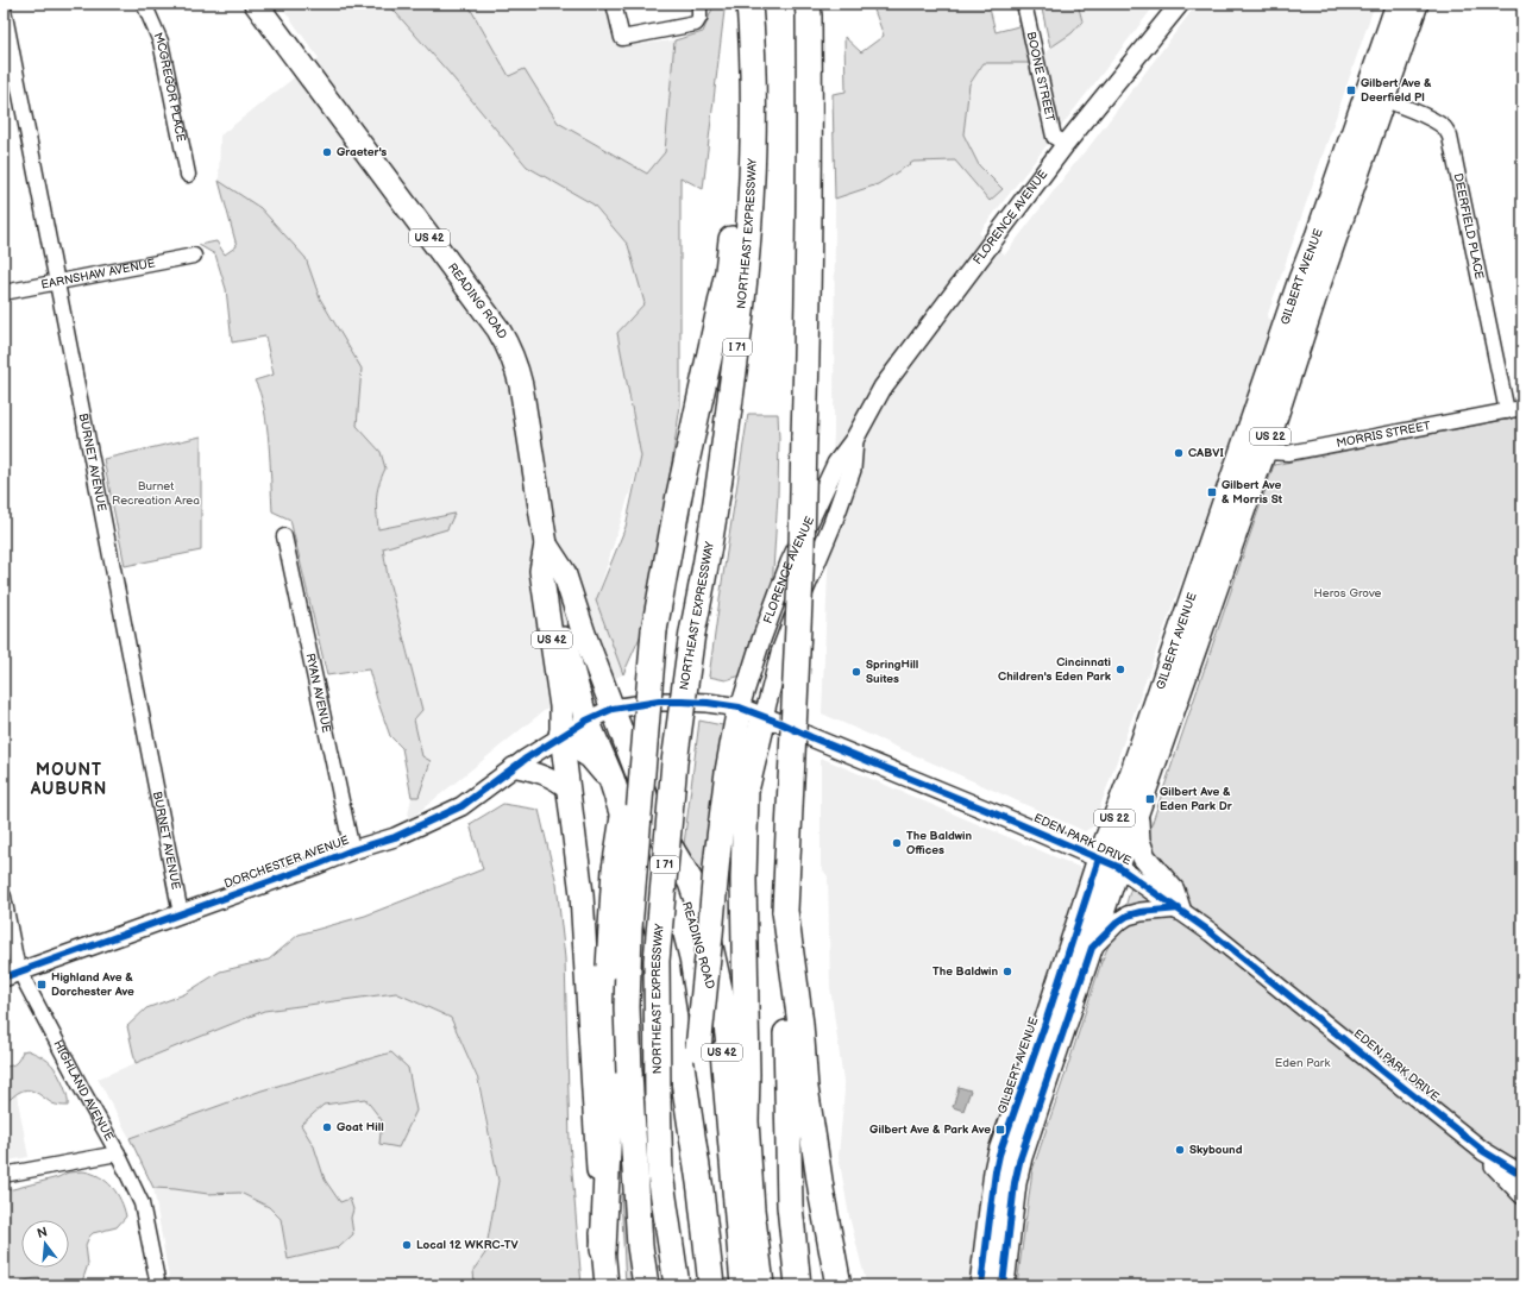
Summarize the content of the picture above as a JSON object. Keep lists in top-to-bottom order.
{
  "streets": {
    "highway": ["NORTHEAST EXPRESSWAY", "I 71"],
    "main road": [
      "US 42",
      "GILBERT AVENUE",
      "READING ROAD",
      "US 22"
    ],
    "street": [
      "BOONE STREET",
      "MCGREGOR PLACE",
      "FLORENCE AVENUE",
      "DEERFIELD PLACE",
      "EARNSHAW AVENUE",
      "MORRIS STREET",
      "BURNET AVENUE",
      "RYAN AVENUE",
      "EDEN PARK DRIVE",
      "DORCHESTER AVENUE",
      "HIGHLAND AVENUE"
    ]
  },
  "crossings": [
    ["BOONE STREET", "FLORENCE AVENUE"],
    ["FLORENCE AVENUE", "EDEN PARK DRIVE"],
    ["DEERFIELD PLACE", "GILBERT AVENUE"],
    ["DEERFIELD PLACE", "MORRIS STREET"],
    ["EARNSHAW AVENUE", "BURNET AVENUE"],
    ["GILBERT AVENUE", "MORRIS STREET"],
    ["GILBERT AVENUE", "EDEN PARK DRIVE"],
    ["READING ROAD", "EDEN PARK DRIVE"],
    ["READING ROAD", "DORCHESTER AVENUE"],
    ["BURNET AVENUE", "DORCHESTER AVENUE"],
    ["RYAN AVENUE", "DORCHESTER AVENUE"],
    ["EDEN PARK DRIVE", "DORCHESTER AVENUE"],
    ["DORCHESTER AVENUE", "HIGHLAND AVENUE"]
  ],
  "districts": ["MOUNT AUBURN"],
  "parks": ["Burnet Recreation Area", "Heros Grove", "Eden Park"],
  "places": {
    "transit": [
      "Gilbert Ave & Deerfield Pl",
      "Gilbert Ave & Morris St",
      "Gilbert Ave & Eden Park Dr",
      "Highland Ave & Dorchester Ave",
      "Gilbert Ave & Park Ave"
    ],
    "other": [
      "Graeter's",
      "CABVI",
      "Cincinnati Children's Eden Park",
      "SpringHill Suites",
      "The Baldwin Offices",
      "The Baldwin",
      "Goat Hill",
      "Skybound",
      "Local 12 WKRC-TV"
    ]
  },
  "north": "top"
}
